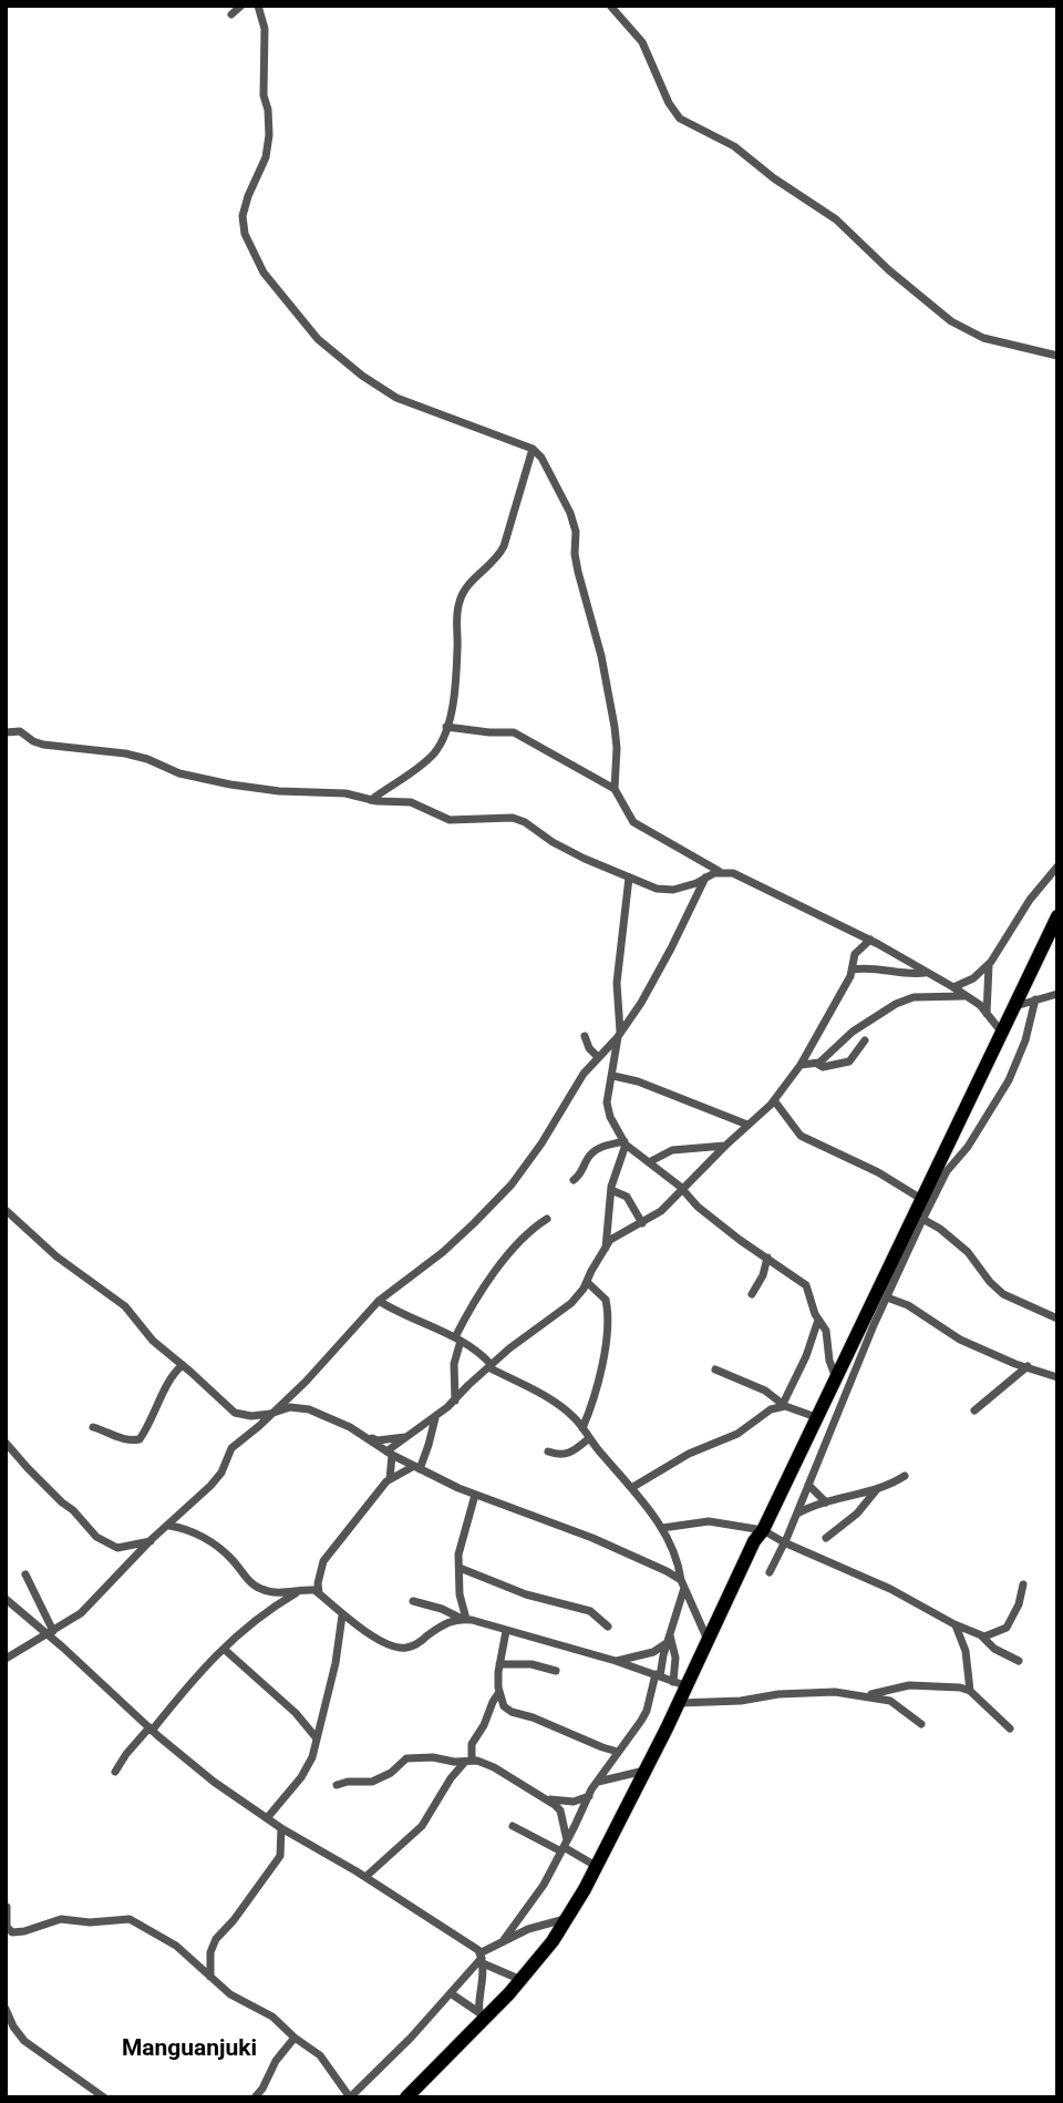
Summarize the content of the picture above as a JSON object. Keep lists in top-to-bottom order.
{
  "districts": ["Manguanjuki"]
}
